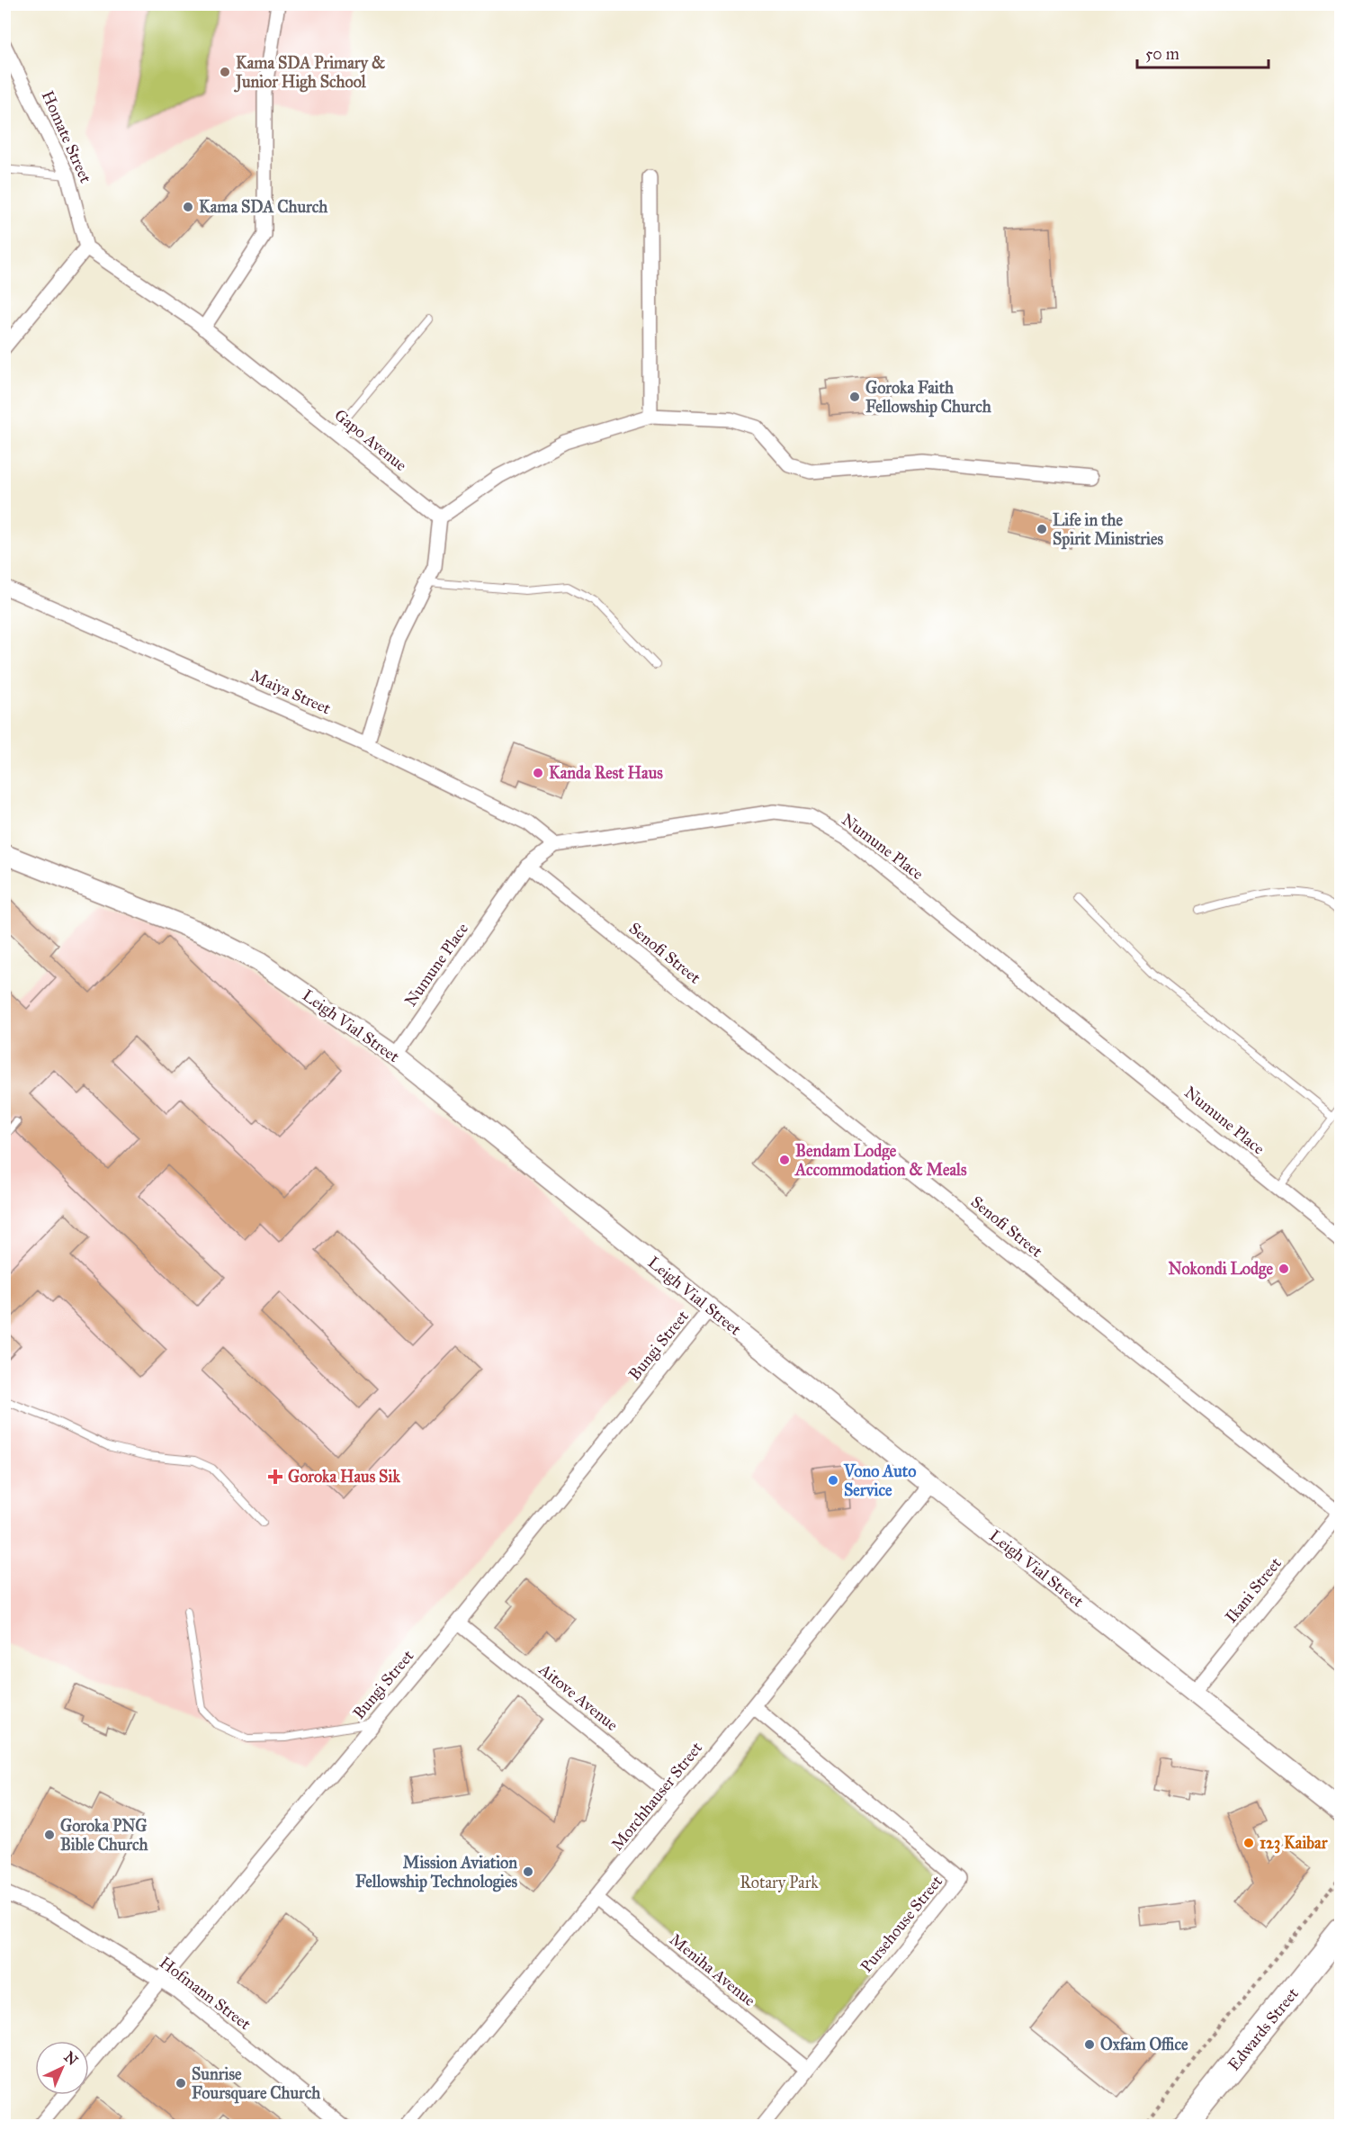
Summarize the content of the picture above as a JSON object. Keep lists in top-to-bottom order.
{
  "streets": {
    "highway": ["Edwards Street"],
    "street": [
      "Homate Street",
      "Gapo Avenue",
      "Maiya Street",
      "Numune Place",
      "Senofi Street",
      "Leigh Vial Street",
      "Bungi Street",
      "Ikani Street",
      "Aitove Avenue",
      "Morchhauser Street",
      "Pursehouse Street",
      "Meniha Avenue",
      "Hofmann Street"
    ]
  },
  "crossings": [
    ["Homate Street", "Gapo Avenue"],
    ["Maiya Street", "Numune Place"],
    ["Numune Place", "Senofi Street"],
    ["Numune Place", "Leigh Vial Street"],
    ["Senofi Street", "Ikani Street"],
    ["Leigh Vial Street", "Bungi Street"],
    ["Leigh Vial Street", "Ikani Street"],
    ["Leigh Vial Street", "Morchhauser Street"],
    ["Bungi Street", "Aitove Avenue"],
    ["Bungi Street", "Hofmann Street"],
    ["Aitove Avenue", "Morchhauser Street"],
    ["Morchhauser Street", "Pursehouse Street"],
    ["Morchhauser Street", "Meniha Avenue"],
    ["Pursehouse Street", "Meniha Avenue"]
  ],
  "parks": ["Rotary Park"],
  "places": {
    "other": [
      "Kama SDA Primary & Junior High School",
      "Kama SDA Church",
      "Goroka Faith Fellowship Church",
      "Life in the Spirit Ministries",
      "Kanda Rest Haus",
      "Bendam Lodge Accommodation & Meals",
      "Nokondi Lodge",
      "Vono Auto Service",
      "Goroka PNG Bible Church",
      "123 Kaibar",
      "Mission Aviation Fellowship Technologies",
      "Oxfam Office",
      "Sunrise Foursquare Church"
    ],
    "health": ["Goroka Haus Sik"]
  },
  "scale_bar": "50 m",
  "north": "top right"
}
